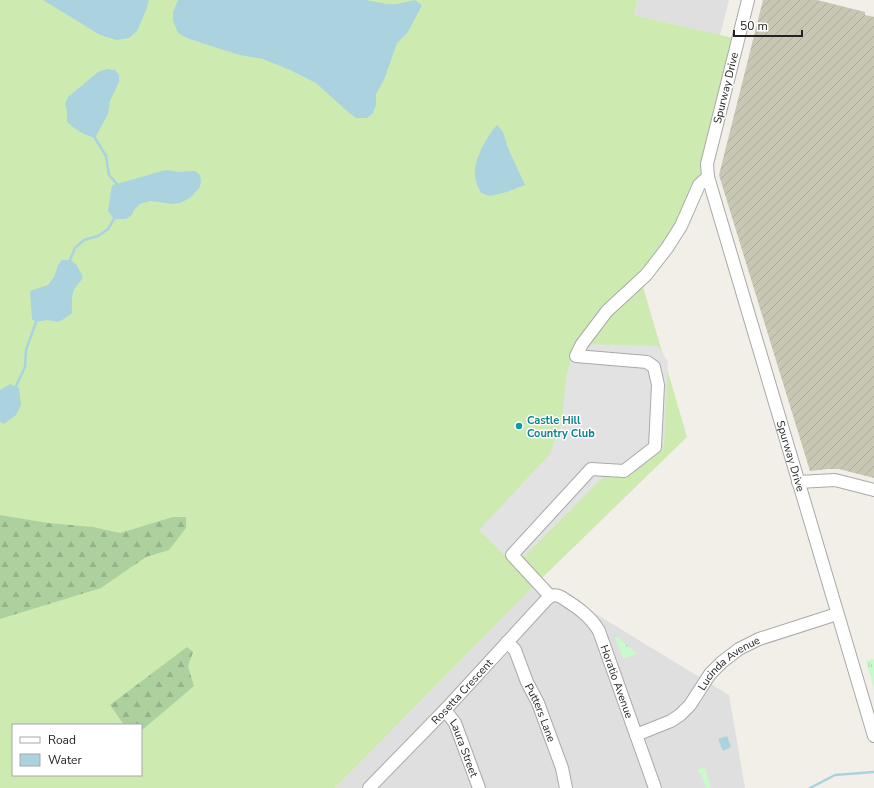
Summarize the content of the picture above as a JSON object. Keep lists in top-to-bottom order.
{
  "streets": {
    "street": [
      "Spurway Drive",
      "Lucinda Avenue",
      "Horatio Avenue",
      "Rosetta Crescent",
      "Putters Lane",
      "Laura Street"
    ]
  },
  "crossings": [
    ["Spurway Drive", "Lucinda Avenue"],
    ["Lucinda Avenue", "Horatio Avenue"],
    ["Horatio Avenue", "Rosetta Crescent"],
    ["Rosetta Crescent", "Putters Lane"],
    ["Rosetta Crescent", "Laura Street"]
  ],
  "places": ["Castle Hill Country Club"],
  "legend": ["Road", "Water"],
  "scale_bar": "50 m"
}
